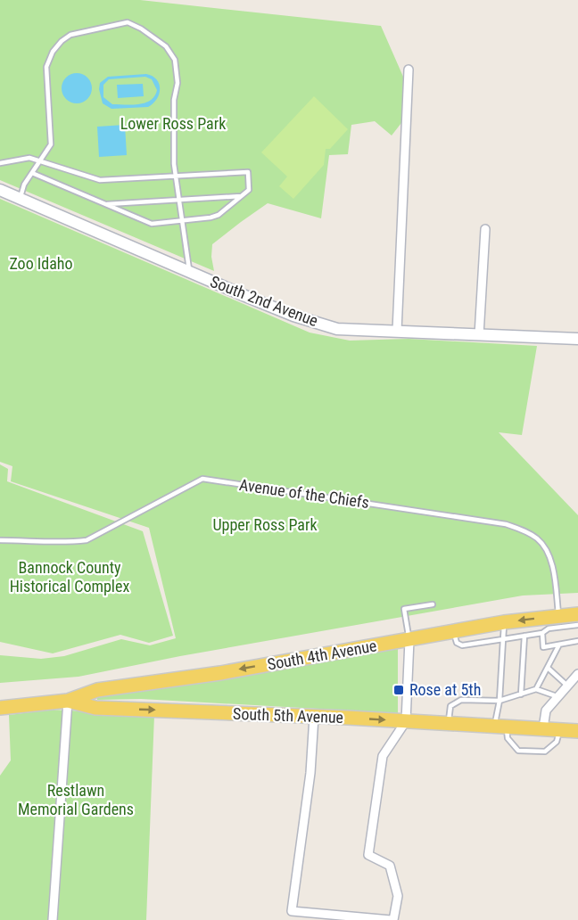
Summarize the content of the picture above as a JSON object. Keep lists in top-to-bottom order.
{
  "streets": {
    "main road": ["South 4th Avenue", "South 5th Avenue"],
    "street": ["South 2nd Avenue"],
    "lane": ["Avenue of the Chiefs"]
  },
  "crossings": [
    ["Avenue of the Chiefs", "South 4th Avenue"],
    ["South 4th Avenue", "South 5th Avenue"]
  ],
  "one_way": ["South 4th Avenue", "South 5th Avenue"],
  "parks": [
    "Lower Ross Park",
    "Zoo Idaho",
    "Upper Ross Park",
    "Bannock County Historical Complex",
    "Restlawn Memorial Gardens"
  ],
  "places": {
    "transit": ["Rose at 5th"]
  }
}
